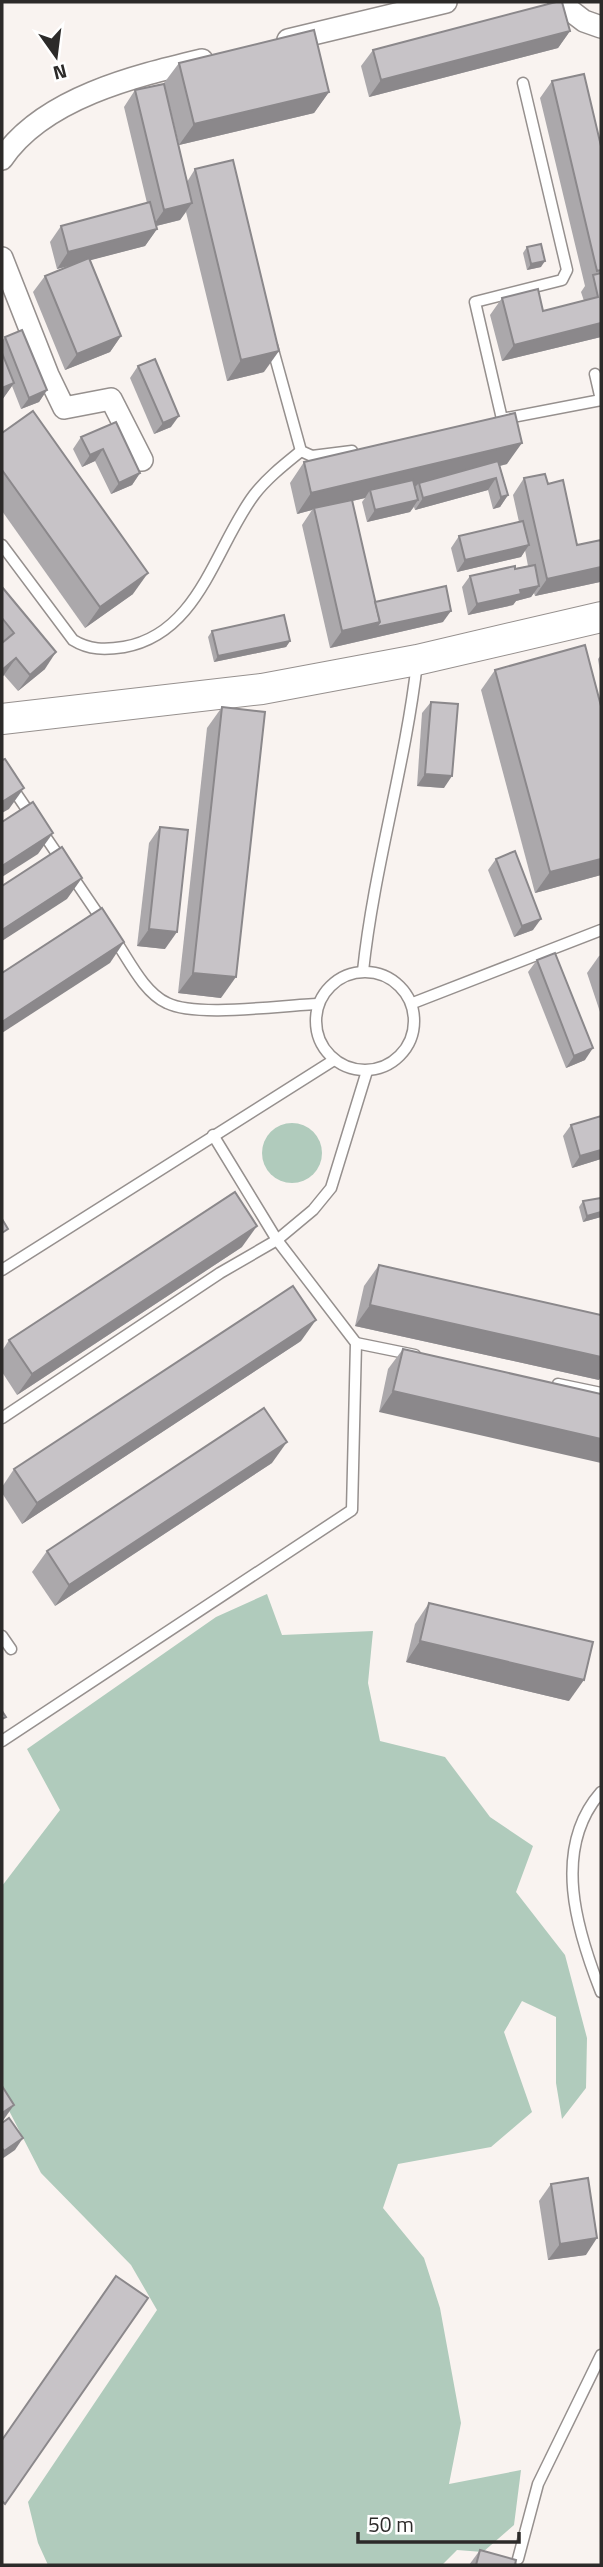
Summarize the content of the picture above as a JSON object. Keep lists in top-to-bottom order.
{
  "scale_bar": "50 m",
  "north": "bottom"
}
